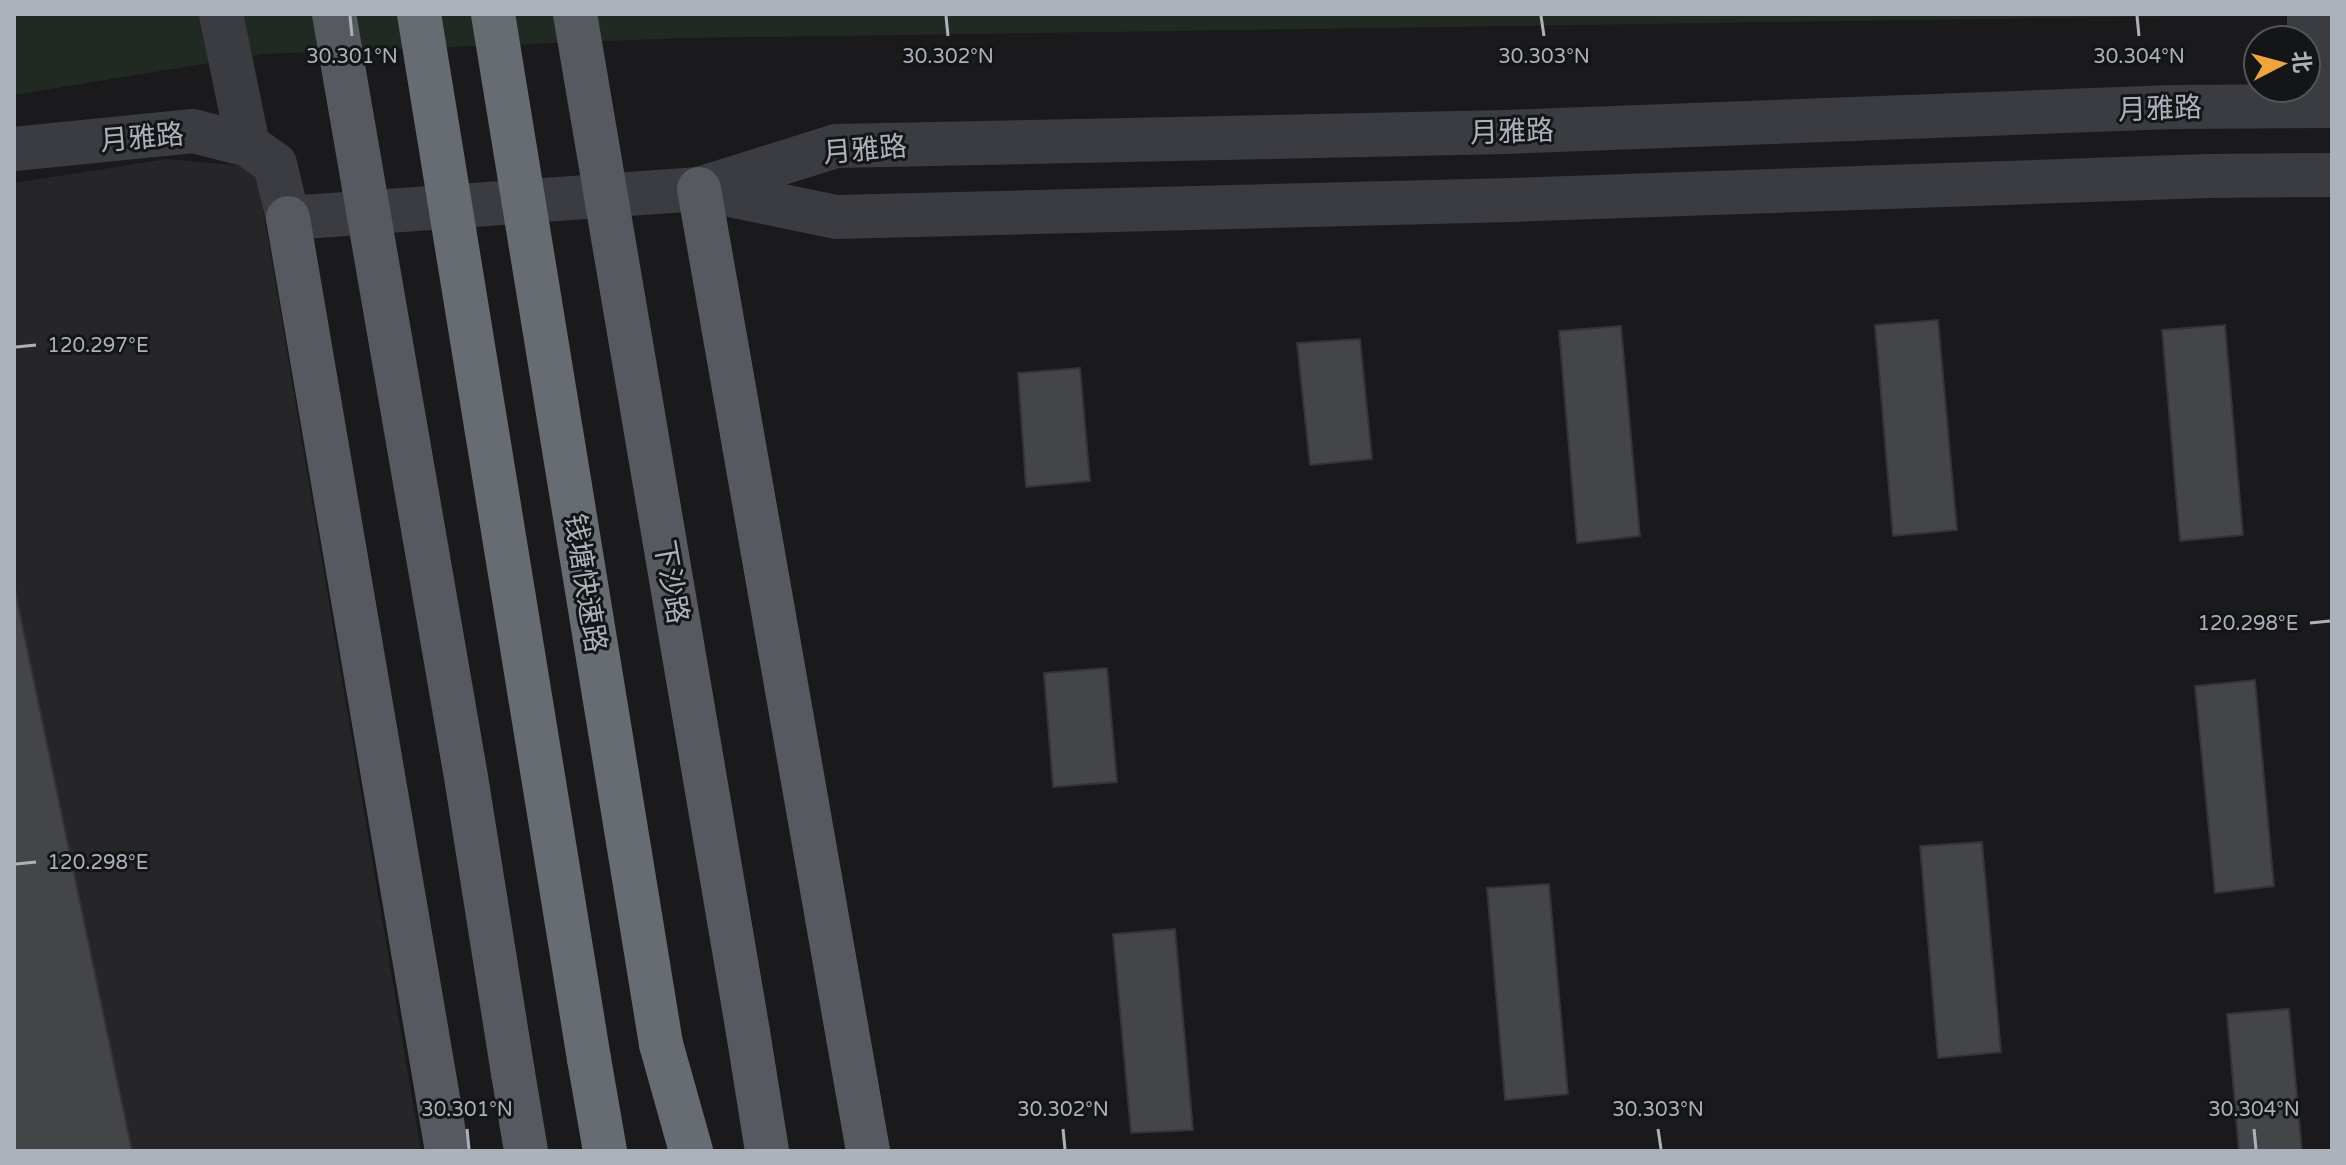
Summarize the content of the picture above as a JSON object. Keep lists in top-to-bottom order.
{
  "streets": {
    "highway": ["钱塘快速路"],
    "main road": ["下沙路"],
    "street": ["月雅路"]
  },
  "north": "right",
  "coordinates": [
    "30.301°N",
    "30.302°N",
    "30.303°N",
    "30.304°N",
    "120.297°E",
    "120.298°E"
  ]
}
